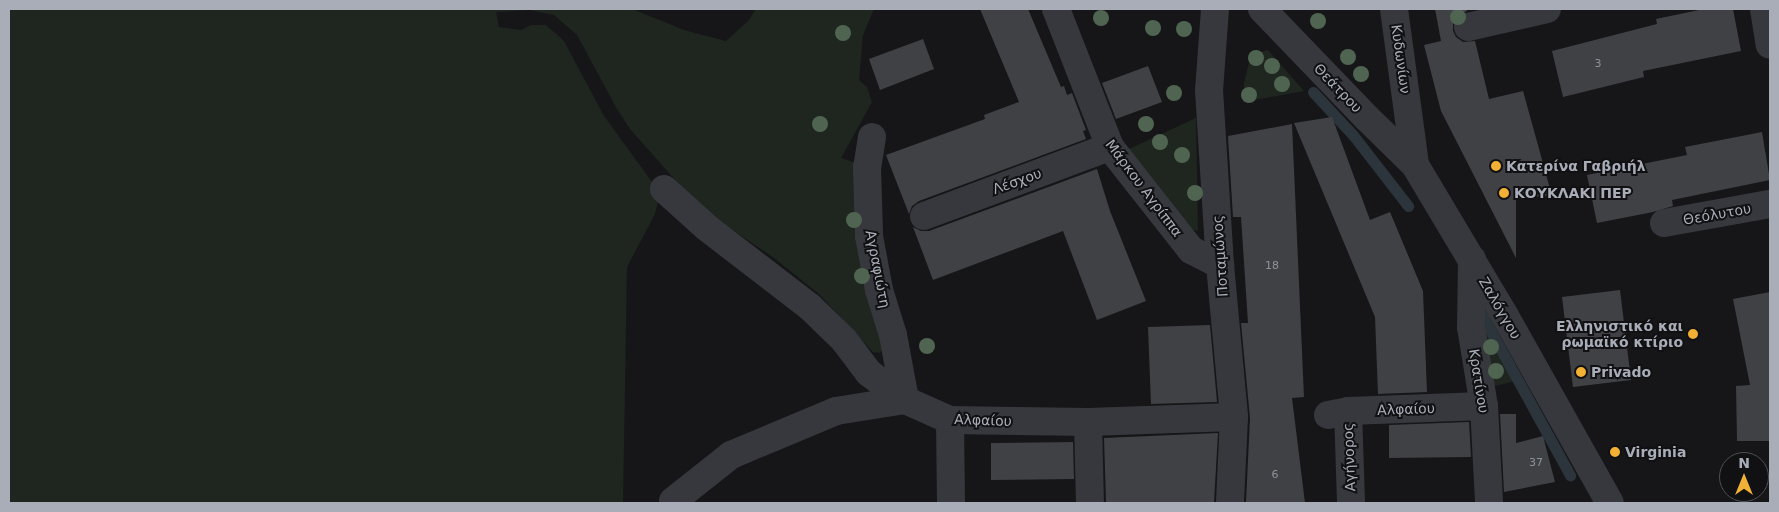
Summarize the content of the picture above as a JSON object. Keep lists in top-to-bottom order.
{
  "streets": {
    "street": [
      "Κυδωνίων",
      "Θεάτρου",
      "Λέσχου",
      "Μάρκου Αγρίππα",
      "Θεόλυτου",
      "Ποταμώνος",
      "Αγραφιώτη",
      "Ζαλόγγου",
      "Κρατίνου",
      "Αλφαίου",
      "Αγήνορος"
    ]
  },
  "crossings": [
    ["Κυδωνίων", "Ζαλόγγου"],
    ["Θεάτρου", "Ζαλόγγου"],
    ["Λέσχου", "Μάρκου Αγρίππα"],
    ["Μάρκου Αγρίππα", "Ποταμώνος"],
    ["Ποταμώνος", "Αλφαίου"],
    ["Αγραφιώτη", "Αλφαίου"],
    ["Ζαλόγγου", "Κρατίνου"],
    ["Κρατίνου", "Αλφαίου"],
    ["Αλφαίου", "Αγήνορος"]
  ],
  "places": [
    "Κατερίνα Γαβριήλ",
    "ΚΟΥΚΛΑΚΙ ΠΕΡ",
    "Ελληνιστικό και ρωμαϊκό κτίριο",
    "Privado",
    "Virginia"
  ],
  "house_numbers": [
    "3",
    "18",
    "37",
    "6"
  ],
  "north": "top"
}
